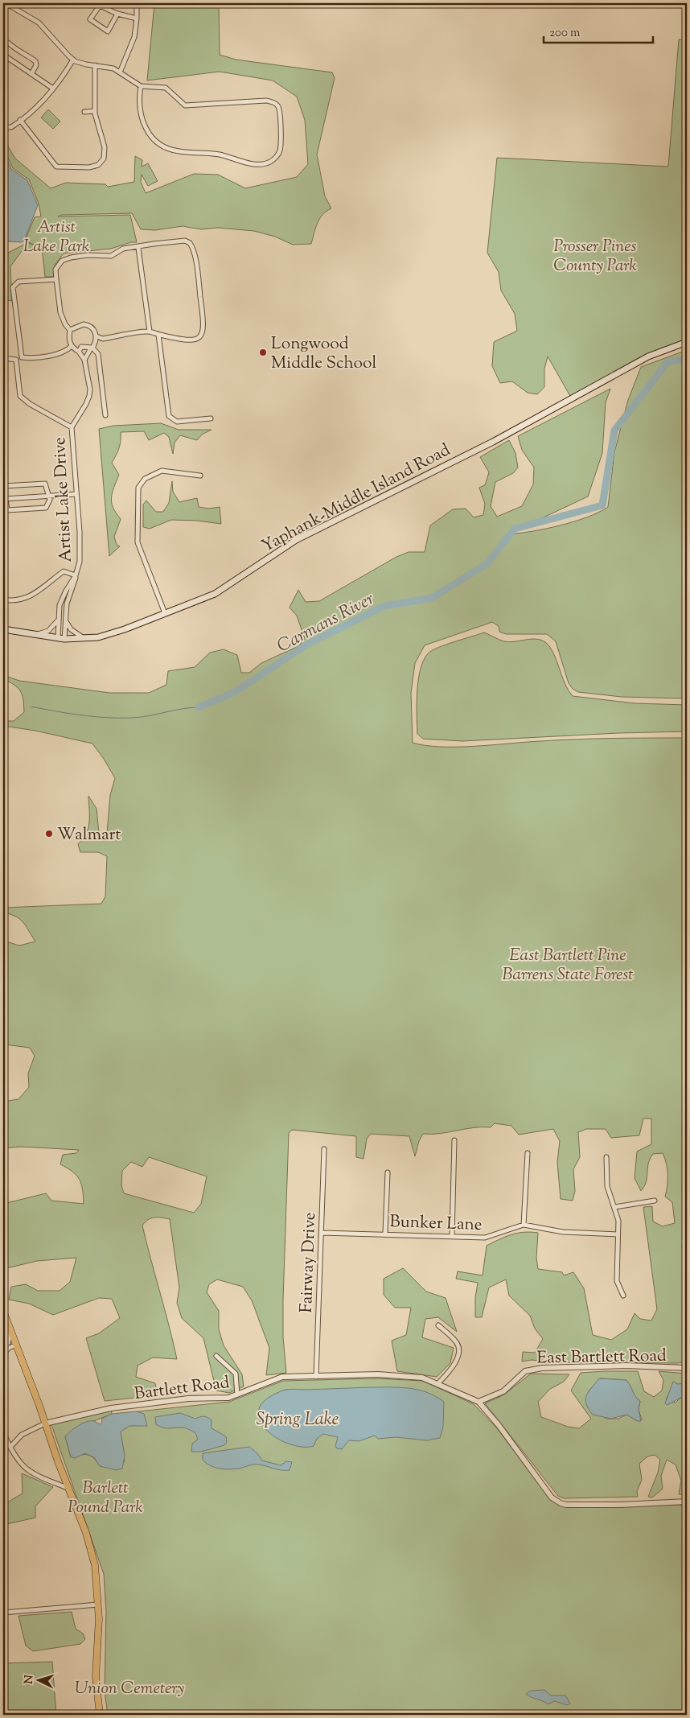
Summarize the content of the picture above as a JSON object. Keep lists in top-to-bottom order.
{
  "streets": {
    "main road": ["Yaphank-Middle Island Road"],
    "street": [
      "Artist Lake Drive",
      "Bunker Lane",
      "Fairway Drive",
      "East Bartlett Road",
      "Bartlett Road"
    ]
  },
  "crossings": [
    ["Yaphank-Middle Island Road", "Artist Lake Drive"],
    ["Bunker Lane", "Fairway Drive"],
    ["Fairway Drive", "Bartlett Road"],
    ["East Bartlett Road", "Bartlett Road"]
  ],
  "water": ["Carmans River", "Spring Lake"],
  "parks": [
    "Artist Lake Park",
    "Prosser Pines County Park",
    "East Bartlett Pine Barrens State Forest",
    "Barlett Pound Park",
    "Union Cemetery"
  ],
  "places": ["Longwood Middle School", "Walmart"],
  "scale_bar": "200 m",
  "north": "left"
}
